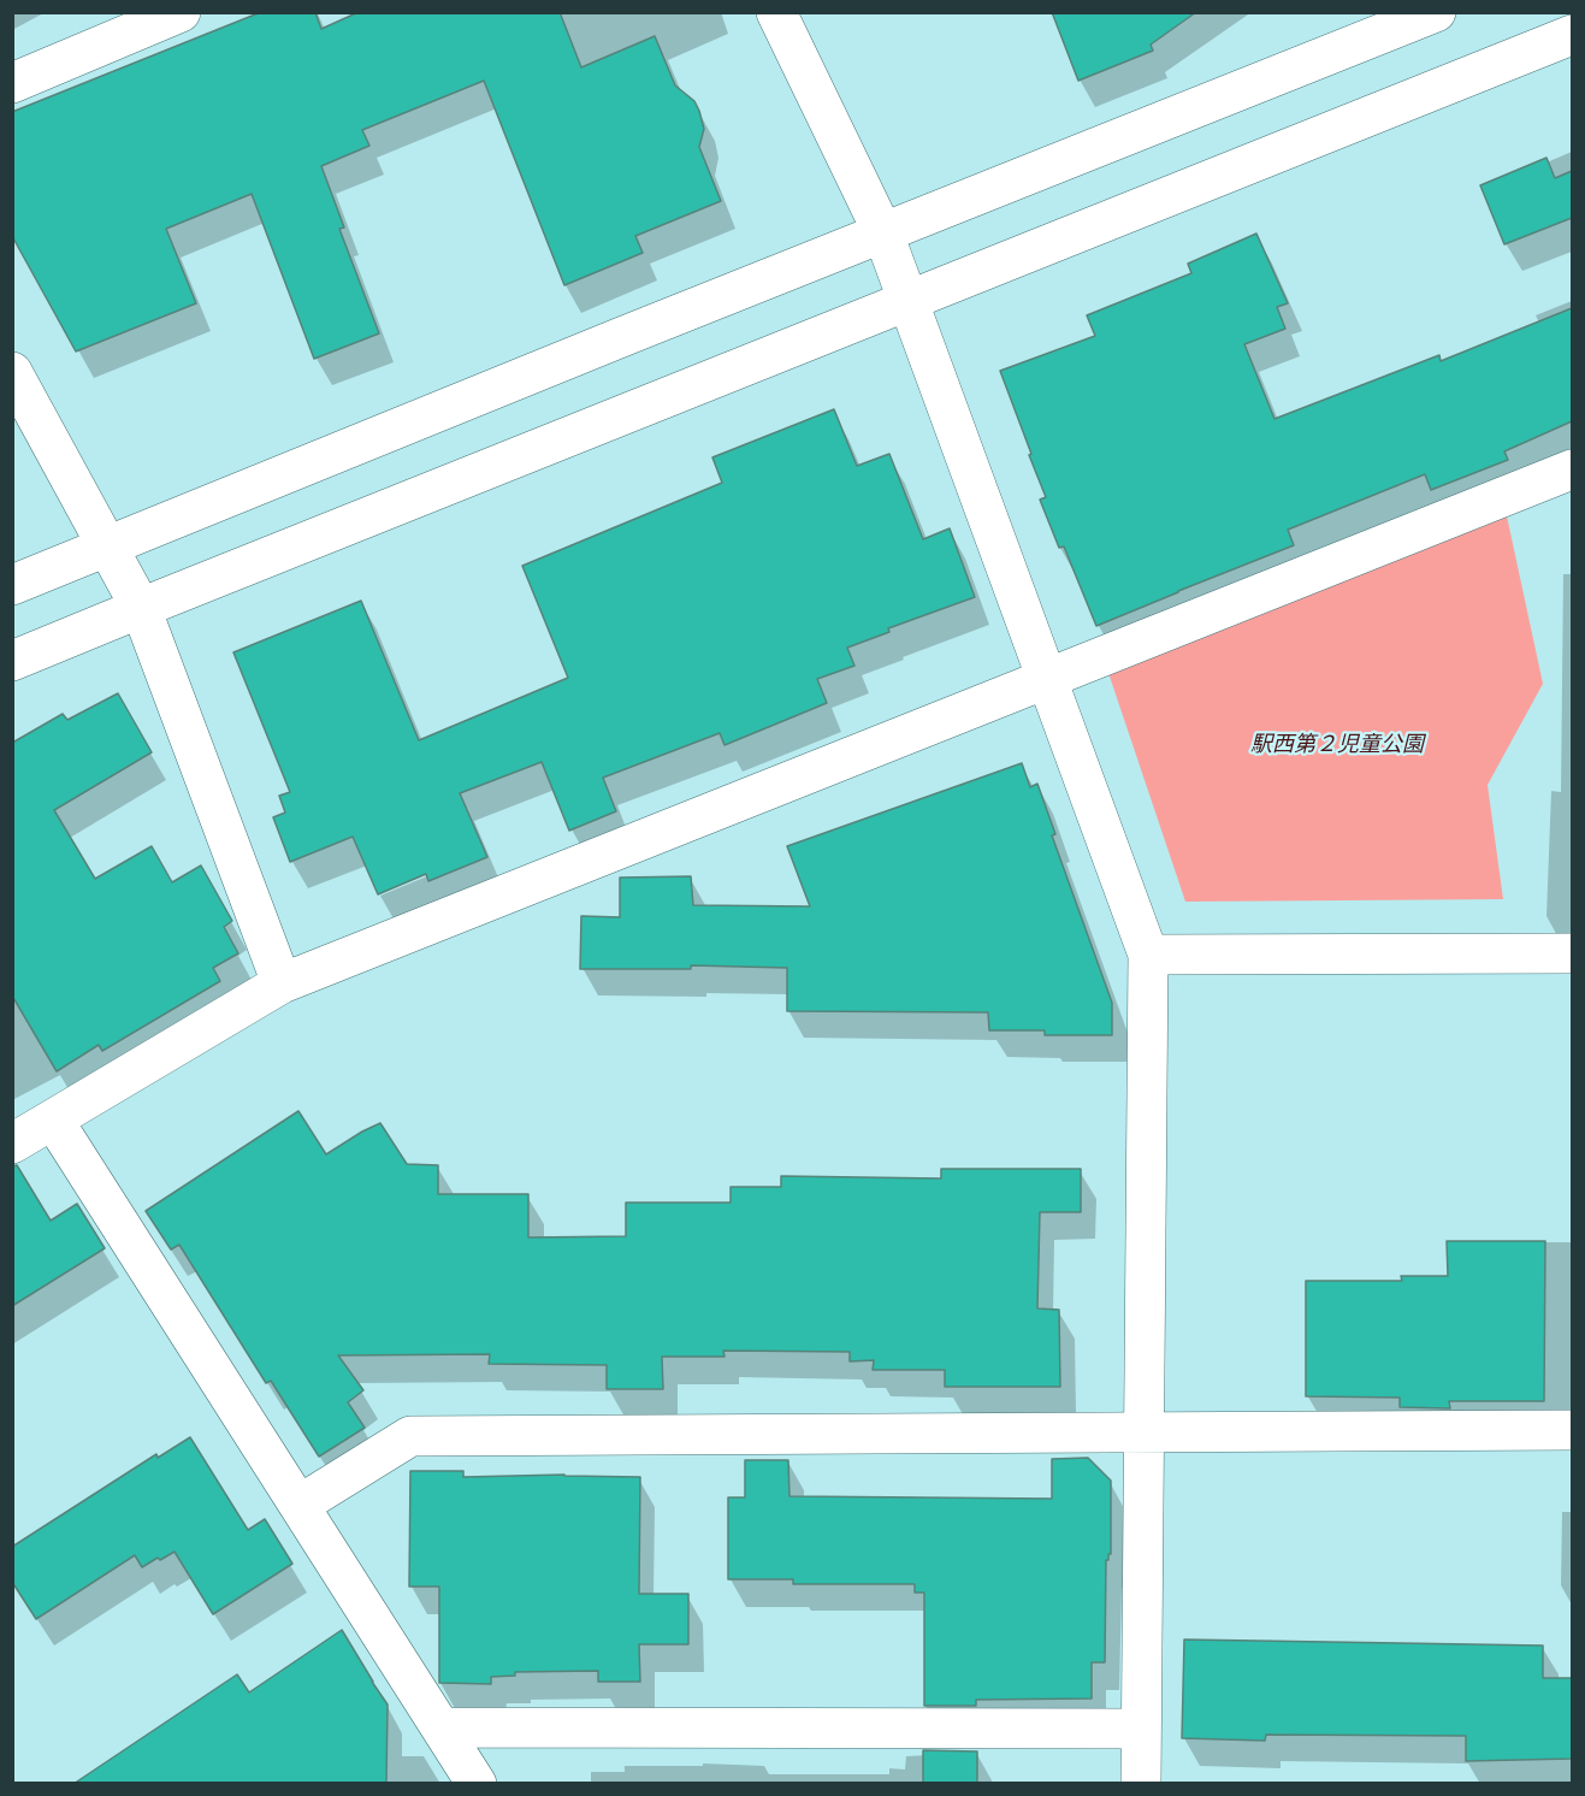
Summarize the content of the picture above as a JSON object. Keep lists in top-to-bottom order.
{
  "parks": ["駅西第２児童公園"]
}
